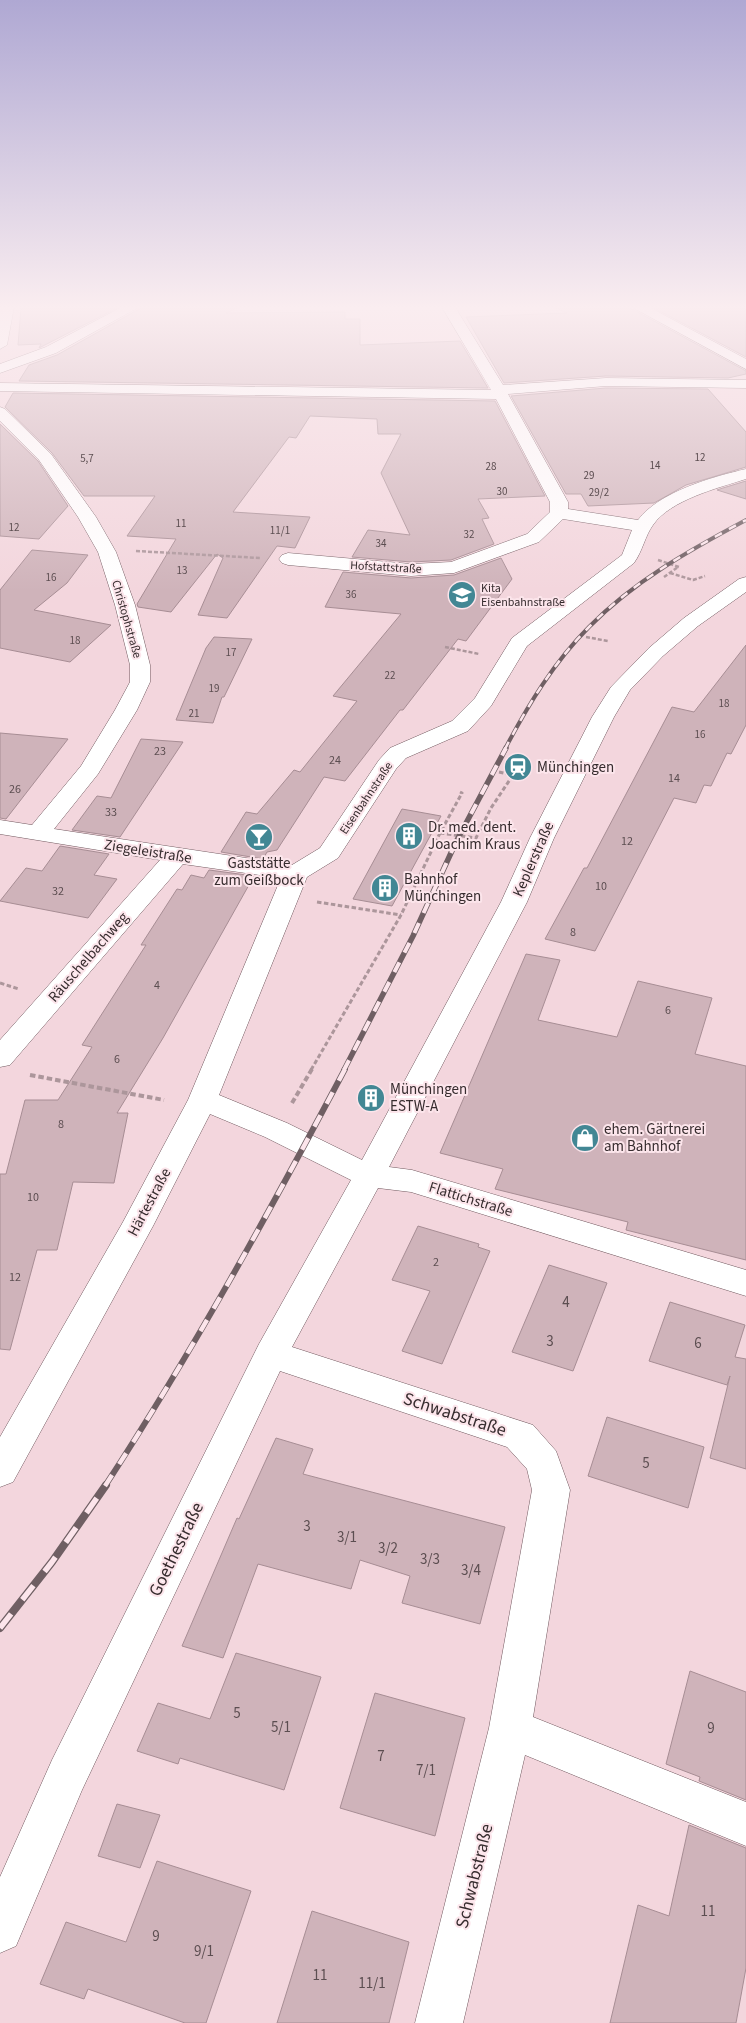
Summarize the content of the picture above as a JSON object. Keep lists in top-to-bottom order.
{
  "streets": {
    "street": [
      "Hofstattstraße",
      "Christophstraße",
      "Eisenbahnstraße",
      "Ziegeleistraße",
      "Keplerstraße",
      "Räuschelbachweg",
      "Flattichstraße",
      "Härtestraße",
      "Schwabstraße",
      "Goethestraße"
    ]
  },
  "crossings": [
    ["Christophstraße", "Ziegeleistraße"],
    ["Eisenbahnstraße", "Ziegeleistraße"],
    ["Ziegeleistraße", "Räuschelbachweg"],
    ["Keplerstraße", "Flattichstraße"],
    ["Keplerstraße", "Goethestraße"],
    ["Flattichstraße", "Härtestraße"],
    ["Flattichstraße", "Goethestraße"],
    ["Schwabstraße", "Goethestraße"]
  ],
  "places": {
    "school or university": ["Kita Eisenbahnstraße"],
    "station": ["Münchingen"],
    "building": ["Dr. med. dent. Joachim Kraus", "Bahnhof Münchingen", "Münchingen ESTW-A"],
    "bar": ["Gaststätte zum Geißbock"],
    "shop": ["ehem. Gärtnerei am Bahnhof"]
  },
  "house_numbers": [
    "12",
    "5,7",
    "14",
    "28",
    "29",
    "30",
    "29/2",
    "11",
    "12",
    "11/1",
    "32",
    "34",
    "13",
    "16",
    "36",
    "18",
    "17",
    "22",
    "19",
    "18",
    "21",
    "16",
    "23",
    "24",
    "14",
    "26",
    "33",
    "12",
    "10",
    "32",
    "8",
    "4",
    "6",
    "6",
    "8",
    "10",
    "2",
    "12",
    "4",
    "3",
    "6",
    "5",
    "3",
    "3/1",
    "3/2",
    "3/3",
    "3/4",
    "5",
    "5/1",
    "9",
    "7",
    "7/1",
    "11",
    "9",
    "9/1",
    "11",
    "11/1"
  ]
}
